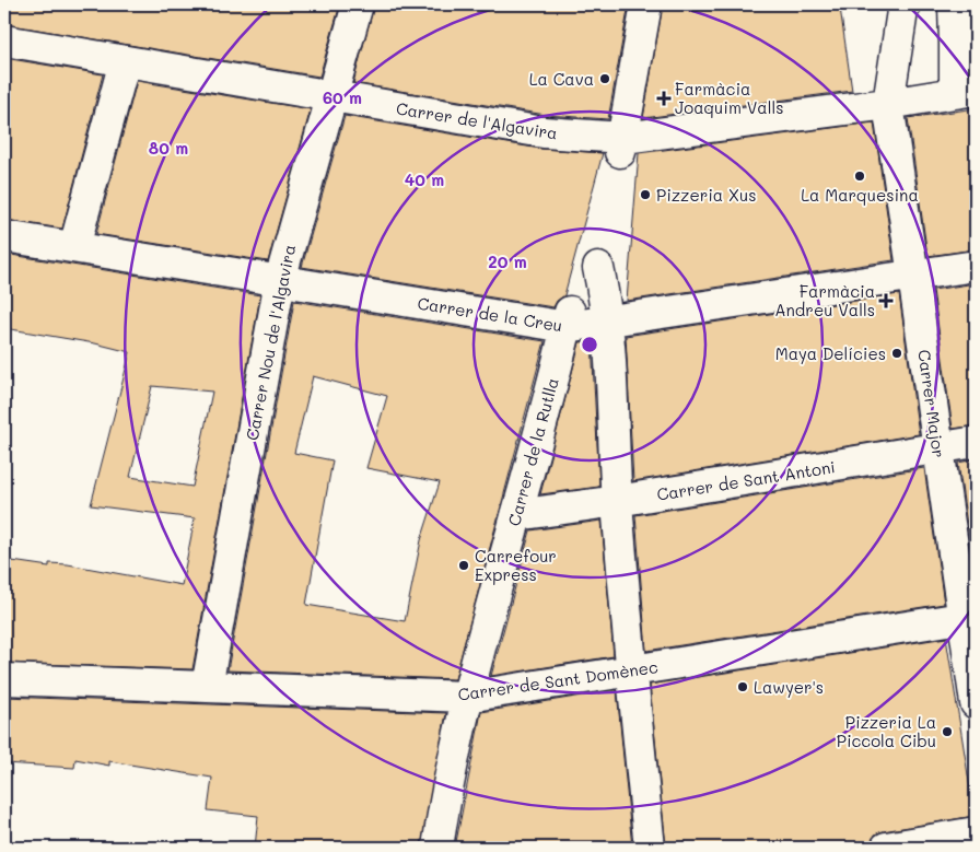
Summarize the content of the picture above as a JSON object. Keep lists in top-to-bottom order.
{
  "streets": {
    "street": [
      "Carrer de l'Algavira",
      "Carrer de la Creu",
      "Carrer Nou de l'Algavira",
      "Carrer Major",
      "Carrer de la Rutlla",
      "Carrer de Sant Antoni",
      "Carrer de Sant Domènec"
    ]
  },
  "crossings": [
    ["Carrer de l'Algavira", "Carrer Nou de l'Algavira"],
    ["Carrer de l'Algavira", "Carrer Major"],
    ["Carrer de la Creu", "Carrer Nou de l'Algavira"],
    ["Carrer de la Creu", "Carrer Major"],
    ["Carrer de la Creu", "Carrer de la Rutlla"],
    ["Carrer Nou de l'Algavira", "Carrer de Sant Domènec"],
    ["Carrer Major", "Carrer de Sant Antoni"],
    ["Carrer Major", "Carrer de Sant Domènec"],
    ["Carrer de la Rutlla", "Carrer de Sant Antoni"],
    ["Carrer de la Rutlla", "Carrer de Sant Domènec"]
  ],
  "places": {
    "other": [
      "La Cava",
      "La Marquesina",
      "Pizzeria Xus",
      "Maya Delícies",
      "Carrefour Express",
      "Lawyer's",
      "Pizzeria La Piccola Cibu"
    ],
    "health": ["Farmàcia Joaquim Valls", "Farmàcia Andreu Valls"]
  },
  "rings": [
    "60 m",
    "80 m",
    "40 m",
    "20 m"
  ]
}
